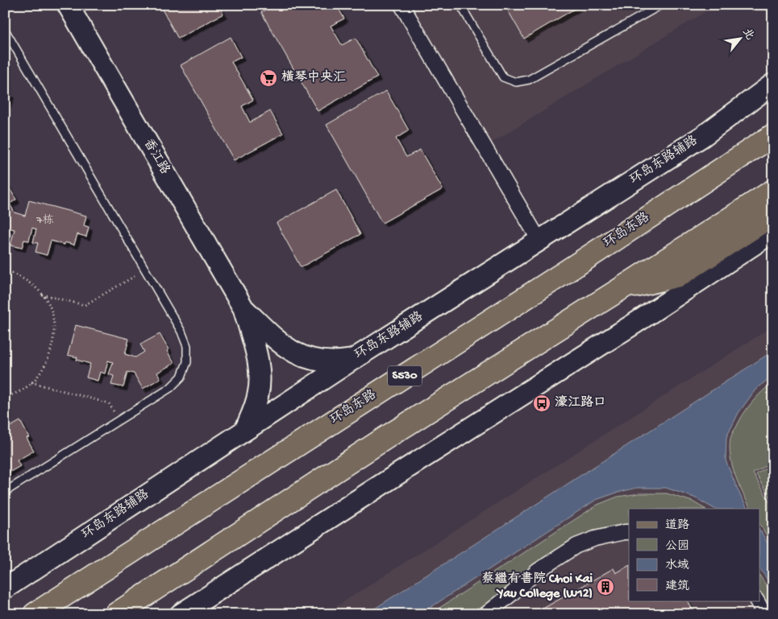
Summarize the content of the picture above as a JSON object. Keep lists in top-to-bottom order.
{
  "streets": {
    "main road": [
      "香江路",
      "环岛东路辅路",
      "环岛东路",
      "S530"
    ]
  },
  "places": {
    "supermarket": ["横琴中央汇"],
    "bus stop": ["濠江路口"],
    "building": ["蔡繼有書院 Choi Kai Yau College (W12)"]
  },
  "house_numbers": ["7栋"],
  "legend": [
    "道路",
    "公园",
    "水域",
    "建筑"
  ],
  "north": "top right"
}
